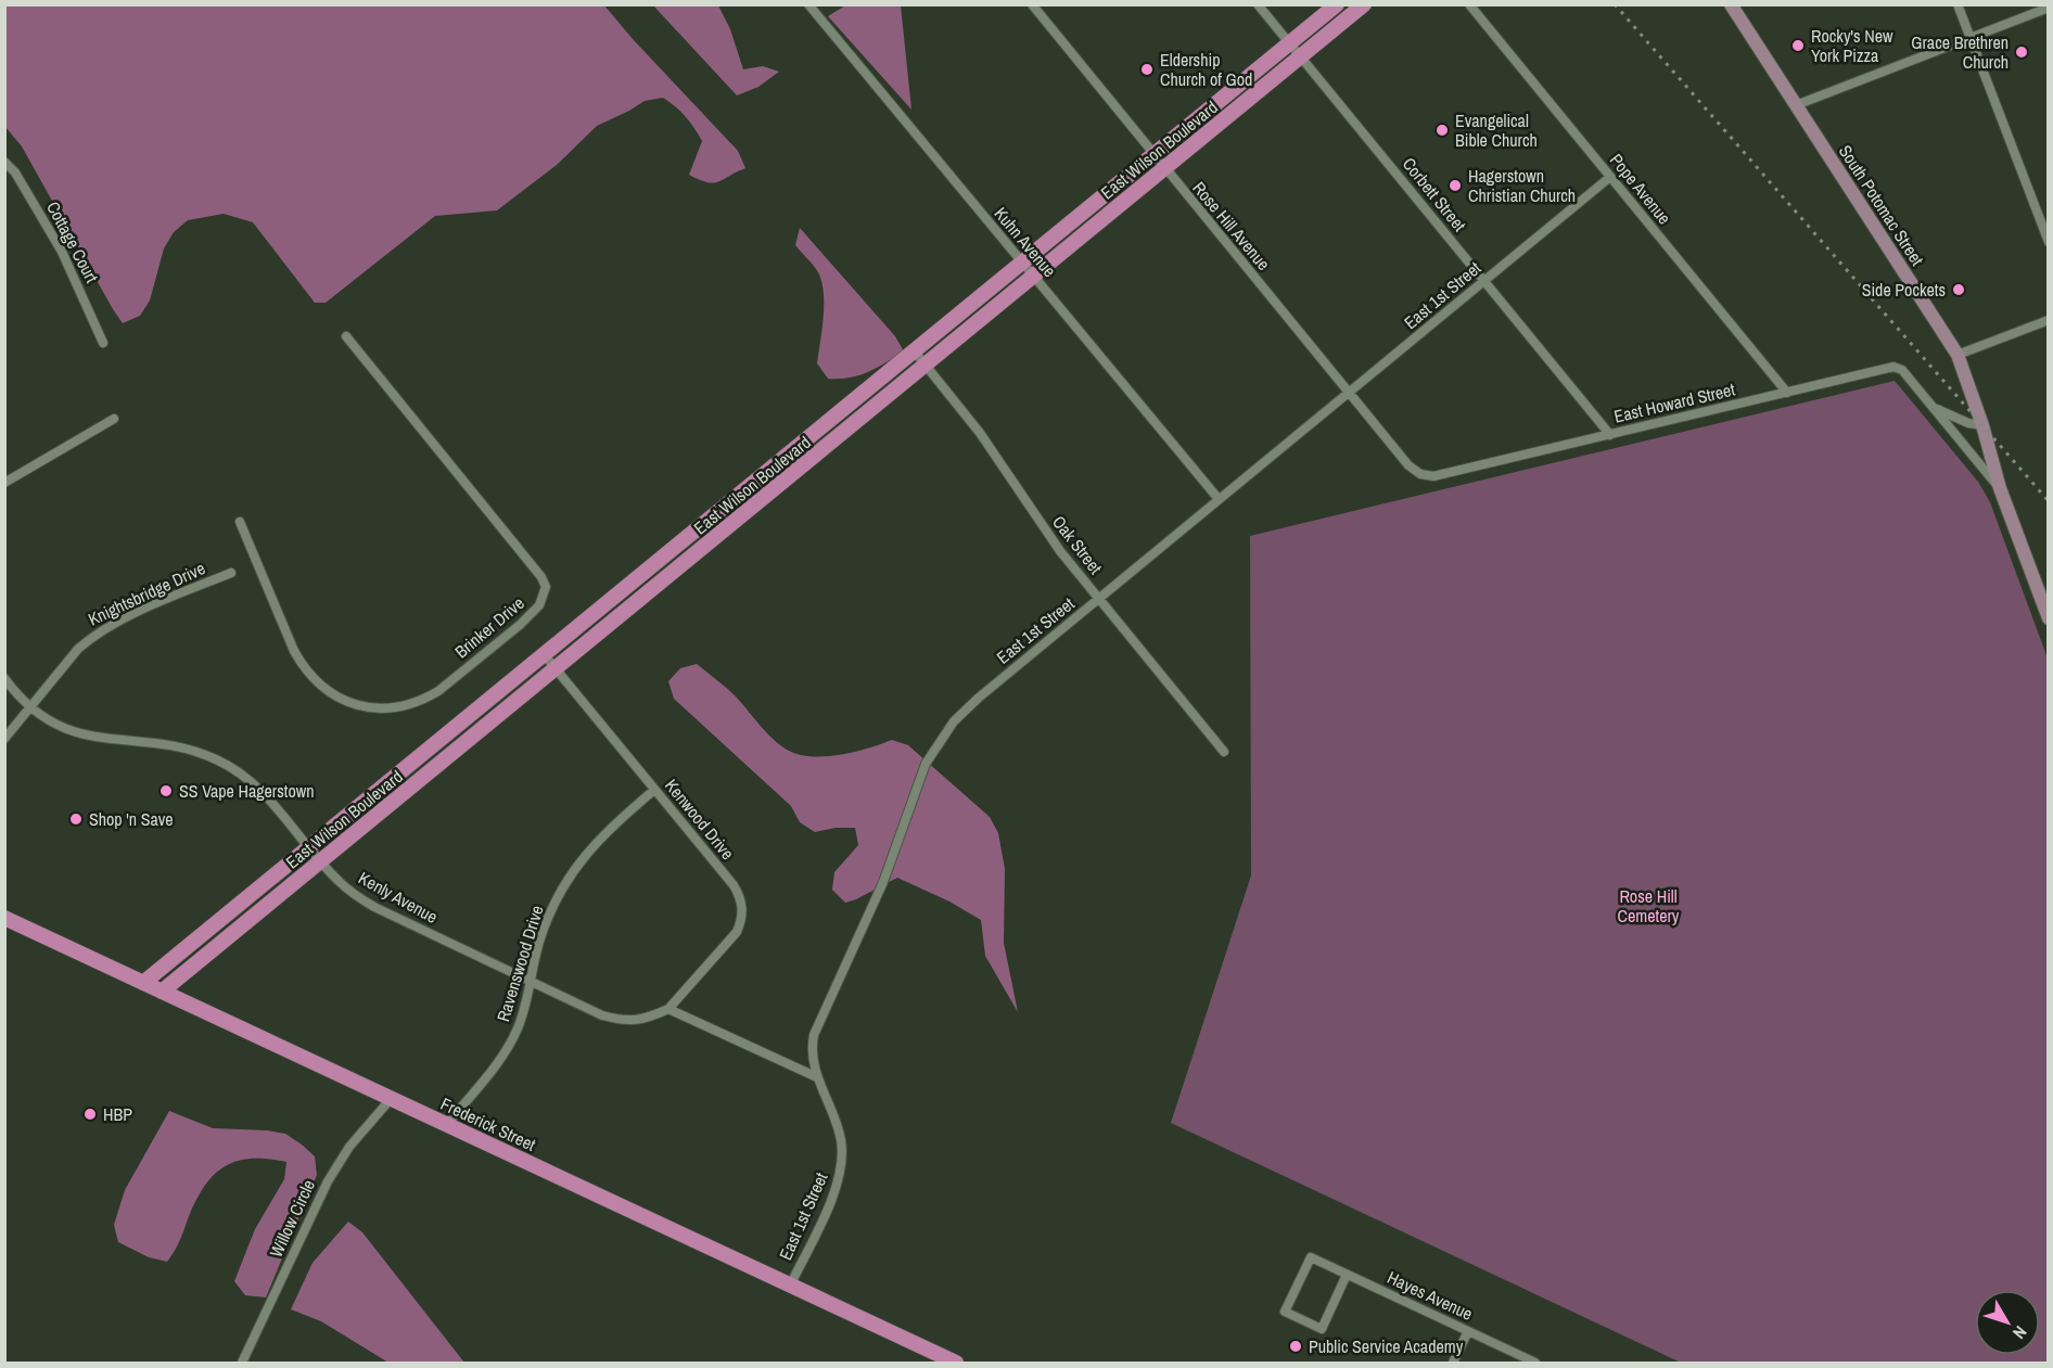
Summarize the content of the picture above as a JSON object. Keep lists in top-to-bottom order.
{
  "streets": {
    "main road": ["East Wilson Boulevard", "South Potomac Street", "Frederick Street"],
    "street": [
      "Pope Avenue",
      "Corbett Street",
      "Rose Hill Avenue",
      "Cottage Court",
      "Kuhn Avenue",
      "East 1st Street",
      "East Howard Street",
      "Oak Street",
      "Knightsbridge Drive",
      "Brinker Drive",
      "Kenwood Drive",
      "Kenly Avenue",
      "Ravenswood Drive",
      "Willow Circle",
      "Hayes Avenue"
    ]
  },
  "crossings": [
    ["East Wilson Boulevard", "Corbett Street"],
    ["East Wilson Boulevard", "Rose Hill Avenue"],
    ["East Wilson Boulevard", "Kuhn Avenue"],
    ["East Wilson Boulevard", "Oak Street"],
    ["East Wilson Boulevard", "Kenwood Drive"],
    ["East Wilson Boulevard", "Kenly Avenue"],
    ["East Wilson Boulevard", "Frederick Street"],
    ["Pope Avenue", "East 1st Street"],
    ["Pope Avenue", "East Howard Street"],
    ["Corbett Street", "East 1st Street"],
    ["Corbett Street", "East Howard Street"],
    ["South Potomac Street", "East Howard Street"],
    ["Rose Hill Avenue", "East 1st Street"],
    ["Rose Hill Avenue", "East Howard Street"],
    ["Kuhn Avenue", "East 1st Street"],
    ["East 1st Street", "Oak Street"],
    ["East 1st Street", "Frederick Street"],
    ["Knightsbridge Drive", "Kenly Avenue"],
    ["Kenwood Drive", "Kenly Avenue"],
    ["Kenwood Drive", "Ravenswood Drive"],
    ["Kenly Avenue", "Ravenswood Drive"],
    ["Ravenswood Drive", "Frederick Street"],
    ["Frederick Street", "Willow Circle"]
  ],
  "parks": ["Rose Hill Cemetery"],
  "places": [
    "Rocky's New York Pizza",
    "Grace Brethren Church",
    "Eldership Church of God",
    "Evangelical Bible Church",
    "Hagerstown Christian Church",
    "Side Pockets",
    "SS Vape Hagerstown",
    "Shop 'n Save",
    "HBP",
    "Public Service Academy"
  ],
  "north": "bottom right"
}
